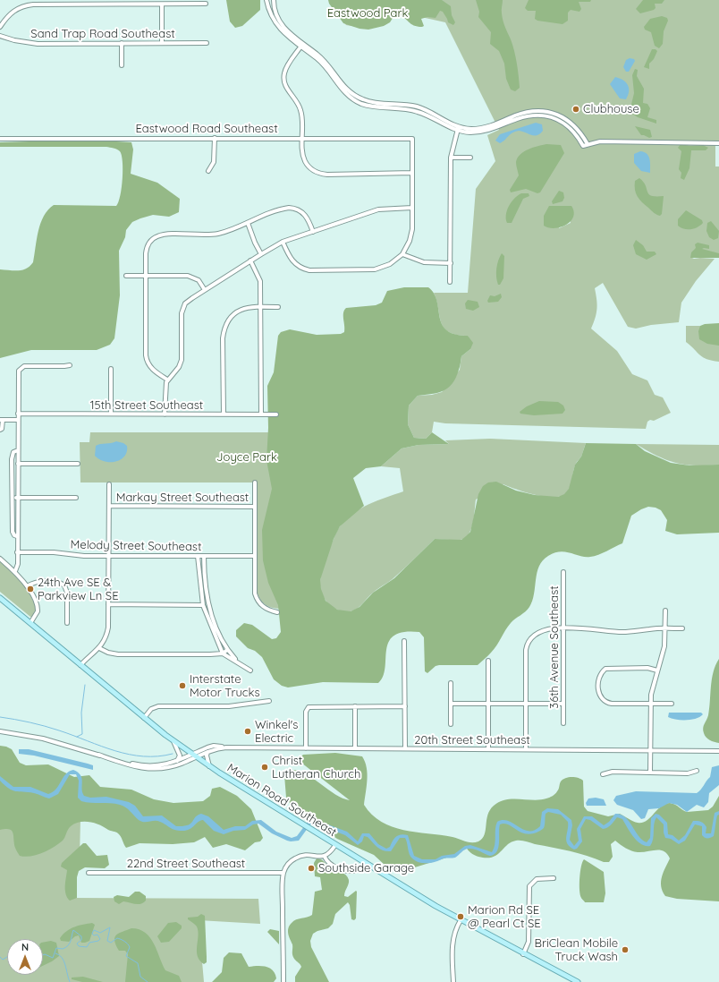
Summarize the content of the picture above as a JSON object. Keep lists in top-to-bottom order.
{
  "streets": {
    "main road": ["Marion Road Southeast"],
    "street": [
      "Sand Trap Road Southeast",
      "Eastwood Road Southeast",
      "15th Street Southeast",
      "Markay Street Southeast",
      "Melody Street Southeast",
      "36th Avenue Southeast",
      "20th Street Southeast",
      "22nd Street Southeast"
    ]
  },
  "crossings": [
    ["20th Street Southeast", "Marion Road Southeast"]
  ],
  "parks": ["Eastwood Park", "Joyce Park"],
  "places": [
    "Clubhouse",
    "24th Ave SE & Parkview Ln SE",
    "Interstate Motor Trucks",
    "Winkel's Electric",
    "Christ Lutheran Church",
    "Southside Garage",
    "Marion Rd SE @ Pearl Ct SE",
    "BriClean Mobile Truck Wash"
  ],
  "north": "top"
}
